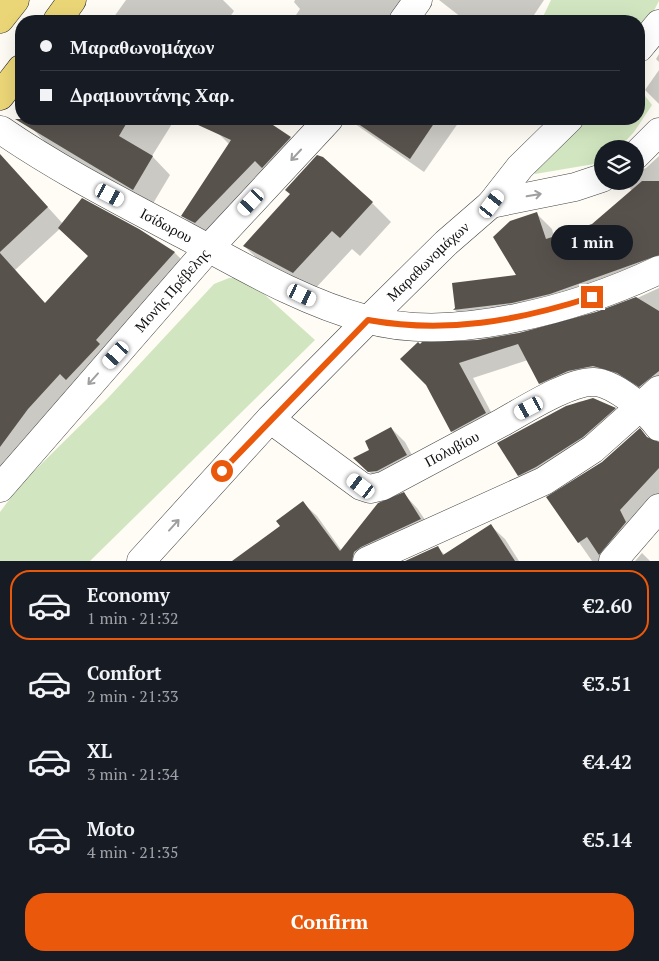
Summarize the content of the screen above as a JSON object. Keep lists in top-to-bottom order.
{
  "streets": {
    "street": [
      "Ισίδωρου",
      "Μαραθωνομάχων",
      "Μονής Πρέβελης",
      "Πολυβίου"
    ]
  },
  "crossings": [
    ["Ισίδωρου", "Μαραθωνομάχων"],
    ["Ισίδωρου", "Μονής Πρέβελης"],
    ["Μαραθωνομάχων", "Πολυβίου"]
  ],
  "one_way": ["Μονής Πρέβελης"],
  "page": {
    "banner": ["Μαραθωνομάχων", "Δραμουντάνης Χαρ."],
    "bubble": "1 min",
    "list": [
      {
        "name": "Economy",
        "note": "1 min · 21:32",
        "value": "€2.60"
      },
      {
        "name": "Comfort",
        "note": "2 min · 21:33",
        "value": "€3.51"
      },
      {
        "name": "XL",
        "note": "3 min · 21:34",
        "value": "€4.42"
      },
      {
        "name": "Moto",
        "note": "4 min · 21:35",
        "value": "€5.14"
      }
    ],
    "buttons": "Confirm"
  }
}
